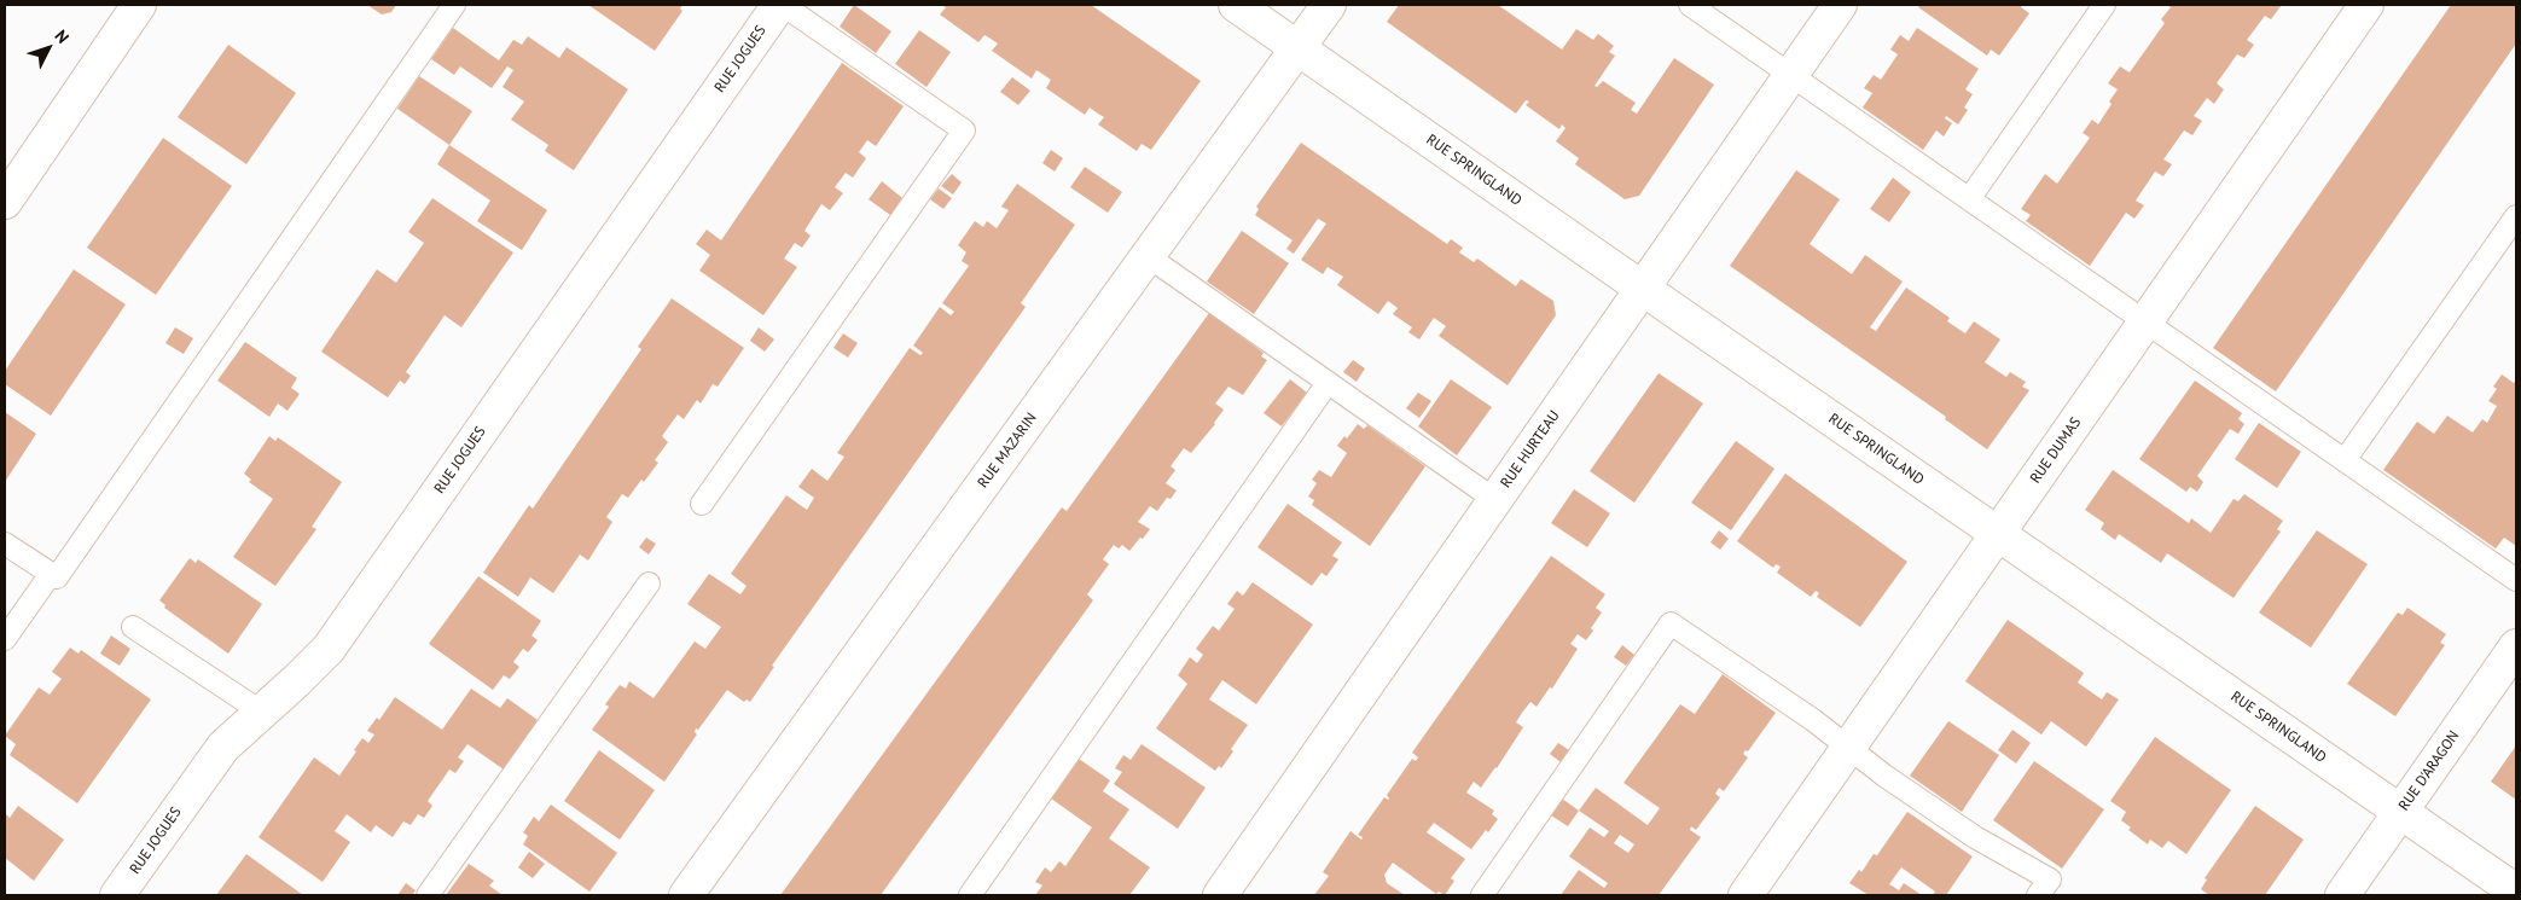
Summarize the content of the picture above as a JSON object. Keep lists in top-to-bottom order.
{
  "streets": {
    "street": [
      "RUE JOGUES",
      "RUE SPRINGLAND",
      "RUE HURTEAU",
      "RUE MAZARIN",
      "RUE DUMAS",
      "RUE D'ARAGON"
    ]
  },
  "crossings": [
    ["RUE SPRINGLAND", "RUE HURTEAU"],
    ["RUE SPRINGLAND", "RUE MAZARIN"],
    ["RUE SPRINGLAND", "RUE DUMAS"],
    ["RUE SPRINGLAND", "RUE D'ARAGON"]
  ],
  "north": "top right"
}
